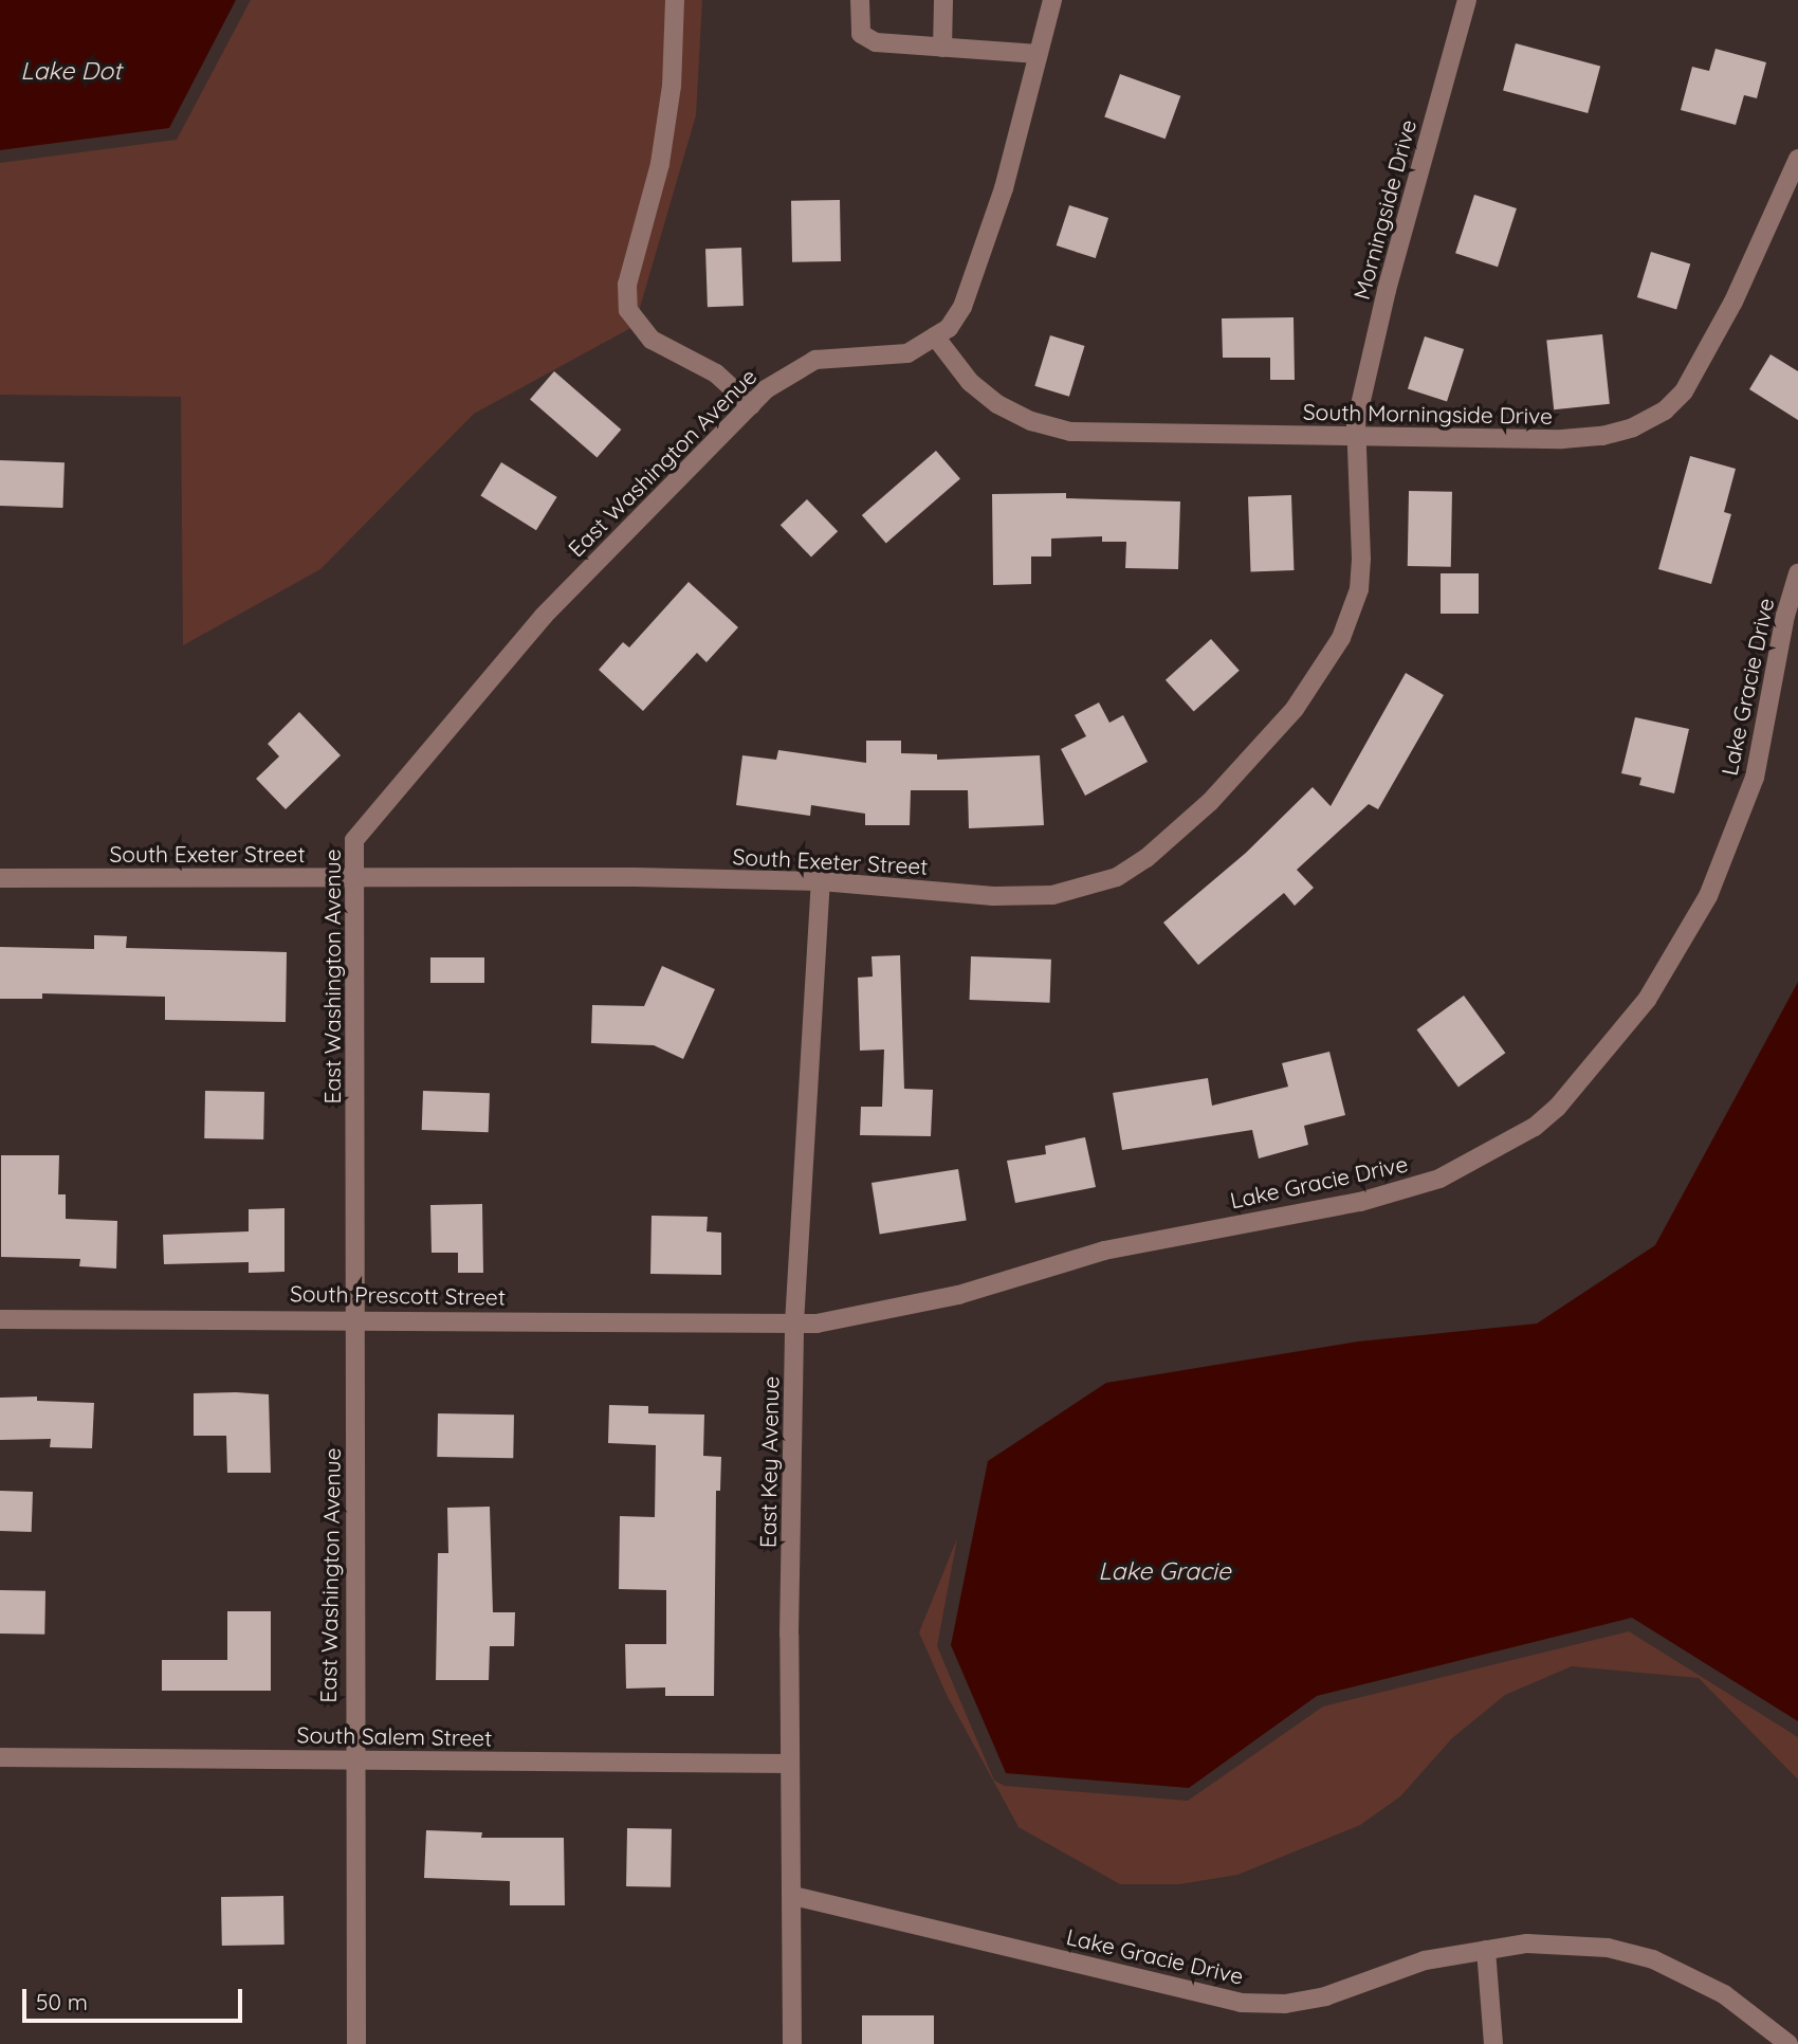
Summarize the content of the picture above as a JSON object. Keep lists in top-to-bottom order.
{
  "streets": {
    "street": [
      "Morningside Drive",
      "South Morningside Drive",
      "East Washington Avenue",
      "Lake Gracie Drive",
      "South Exeter Street",
      "South Prescott Street",
      "East Key Avenue",
      "South Salem Street"
    ]
  },
  "crossings": [
    ["Morningside Drive", "South Morningside Drive"],
    ["Morningside Drive", "South Exeter Street"],
    ["South Morningside Drive", "East Washington Avenue"],
    ["South Morningside Drive", "South Exeter Street"],
    ["East Washington Avenue", "South Exeter Street"],
    ["East Washington Avenue", "South Prescott Street"],
    ["East Washington Avenue", "South Salem Street"],
    ["Lake Gracie Drive", "South Prescott Street"],
    ["Lake Gracie Drive", "East Key Avenue"],
    ["South Exeter Street", "East Key Avenue"],
    ["South Prescott Street", "East Key Avenue"],
    ["East Key Avenue", "South Salem Street"]
  ],
  "water": ["Lake Dot", "Lake Gracie"],
  "scale_bar": "50 m"
}
